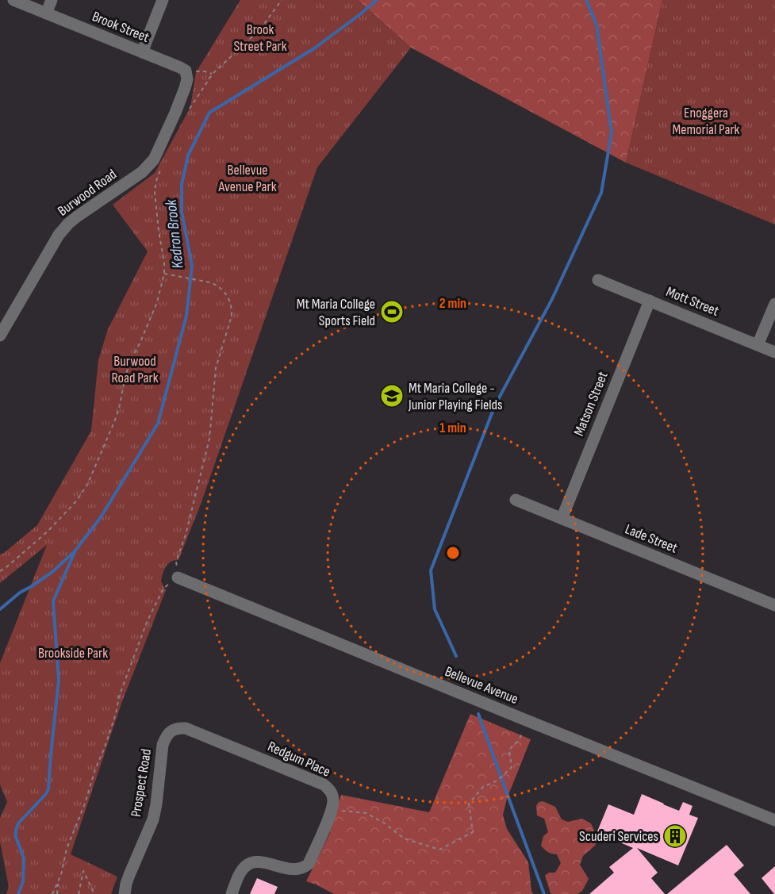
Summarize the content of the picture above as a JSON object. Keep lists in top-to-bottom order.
{
  "streets": {
    "street": [
      "Brook Street",
      "Burwood Road",
      "Mott Street",
      "Matson Street",
      "Lade Street",
      "Bellevue Avenue",
      "Redgum Place",
      "Prospect Road"
    ]
  },
  "crossings": [
    ["Brook Street", "Burwood Road"],
    ["Mott Street", "Matson Street"],
    ["Matson Street", "Lade Street"],
    ["Redgum Place", "Prospect Road"]
  ],
  "water": ["Kedron Brook"],
  "parks": [
    "Brook Street Park",
    "Enoggera Memorial Park",
    "Bellevue Avenue Park",
    "Burwood Road Park",
    "Brookside Park"
  ],
  "places": {
    "sports": ["Mt Maria College Sports Field"],
    "school or university": ["Mt Maria College - Junior Playing Fields"],
    "building": ["Scuderi Services"]
  },
  "rings": ["2 min", "1 min"]
}
